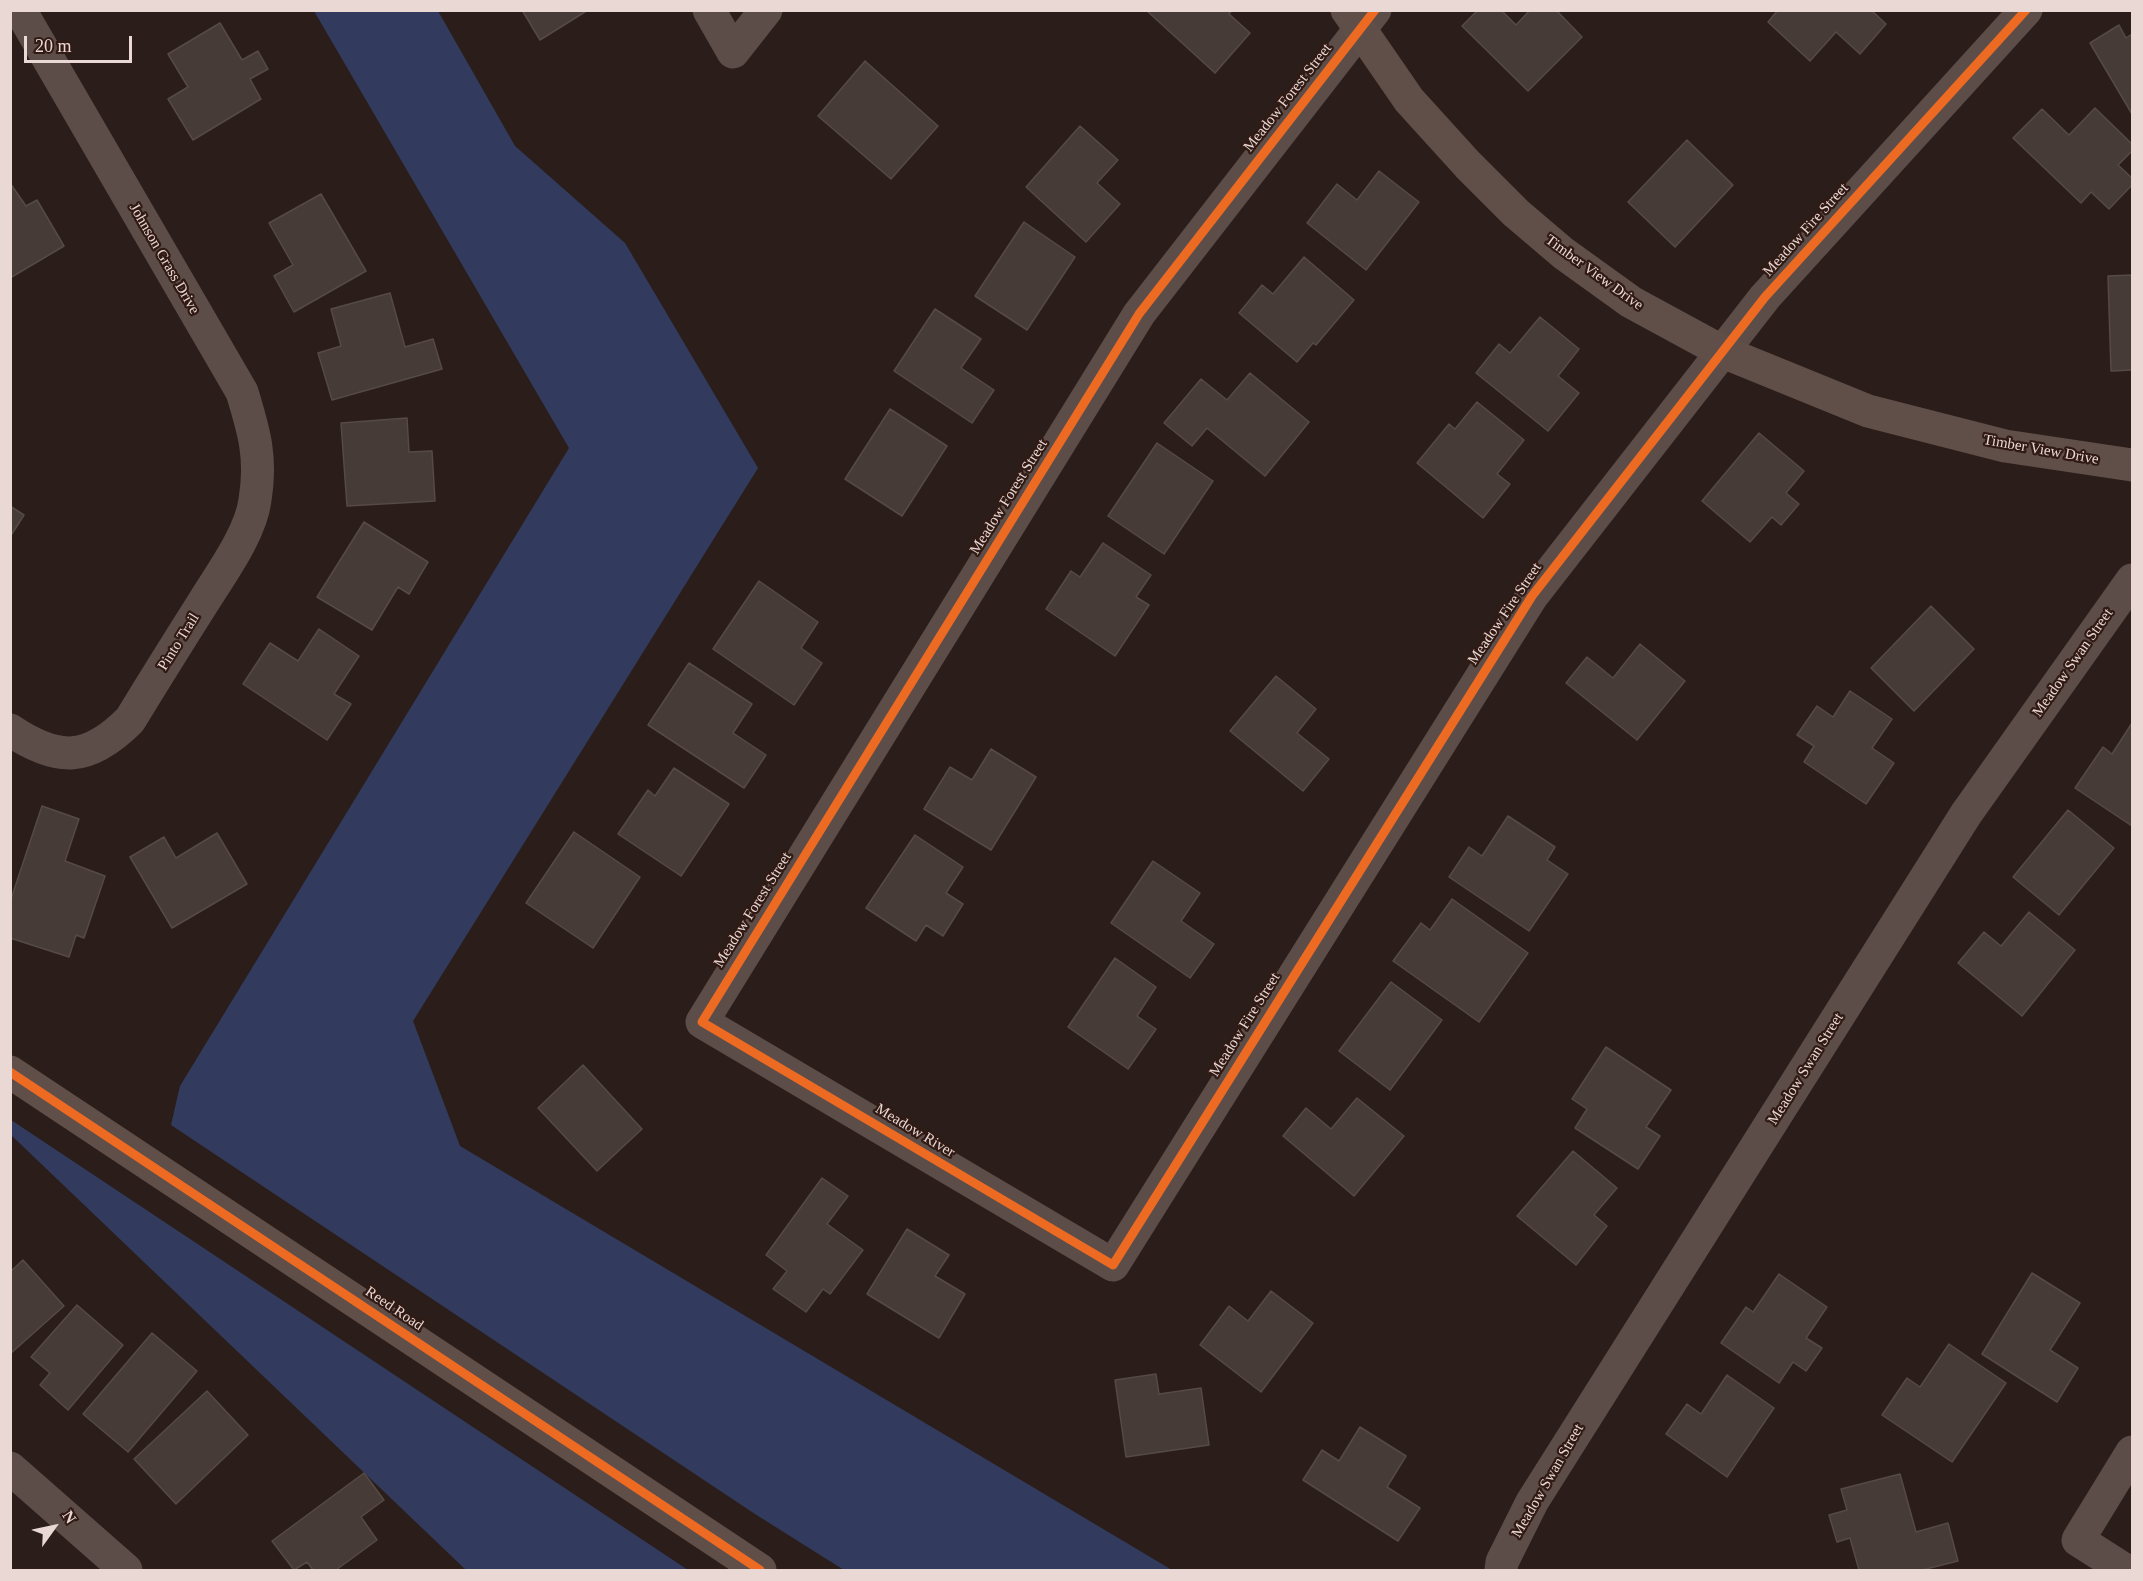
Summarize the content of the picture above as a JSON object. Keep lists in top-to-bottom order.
{
  "streets": {
    "street": [
      "Meadow Forest Street",
      "Meadow Fire Street",
      "Johnson Grass Drive",
      "Timber View Drive",
      "Pinto Trail",
      "Meadow Swan Street",
      "Meadow River",
      "Reed Road"
    ]
  },
  "crossings": [
    ["Meadow Forest Street", "Timber View Drive"],
    ["Meadow Forest Street", "Meadow River"],
    ["Meadow Fire Street", "Timber View Drive"],
    ["Meadow Fire Street", "Meadow River"],
    ["Johnson Grass Drive", "Pinto Trail"]
  ],
  "scale_bar": "20 m",
  "north": "top right"
}
